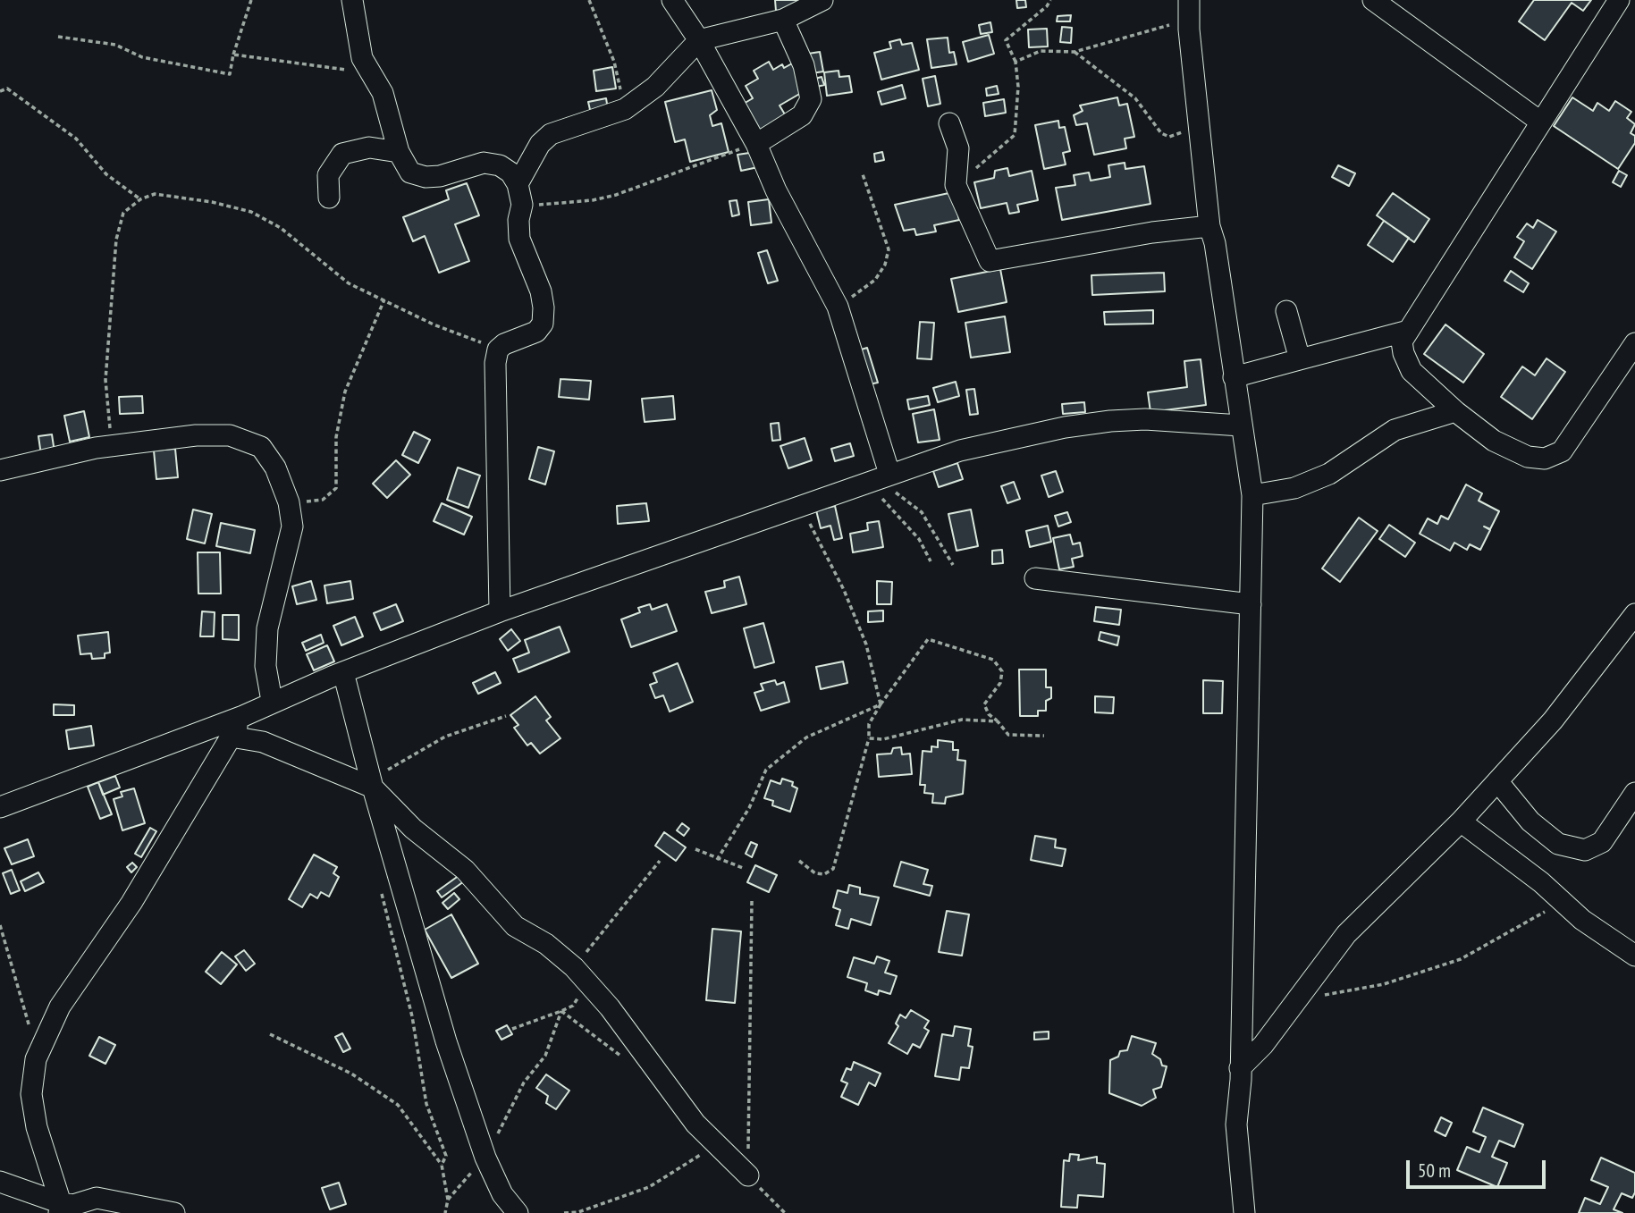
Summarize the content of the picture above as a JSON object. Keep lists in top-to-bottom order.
{
  "scale_bar": "50 m"
}
